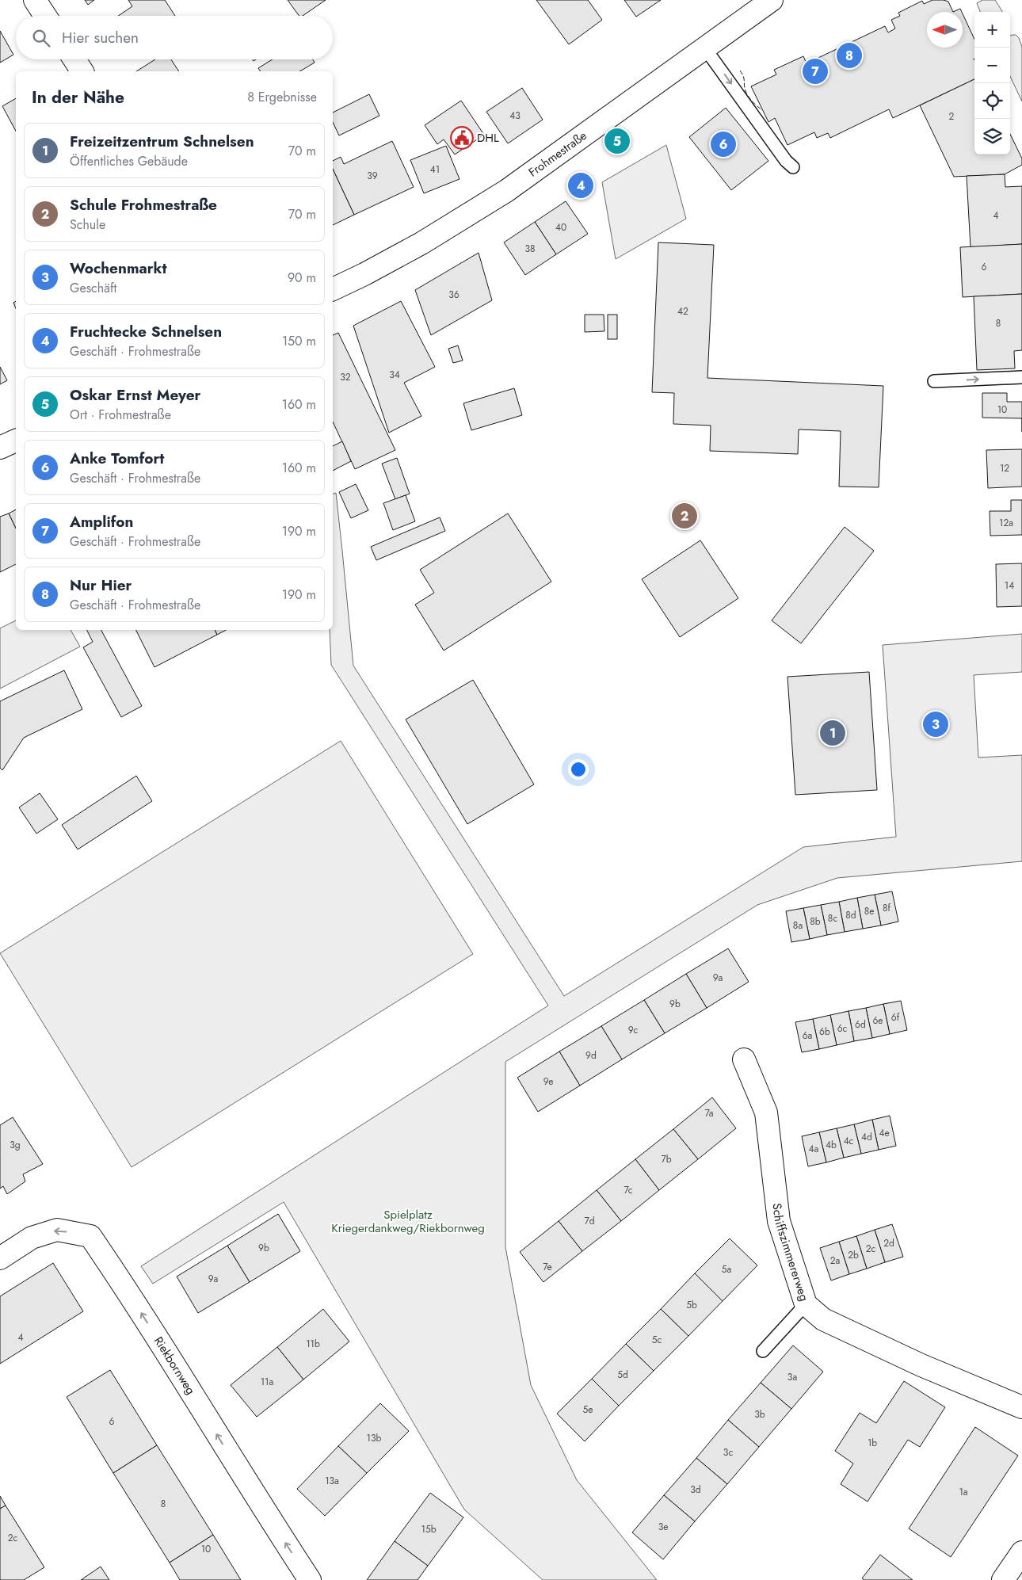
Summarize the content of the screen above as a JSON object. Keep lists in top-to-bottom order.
{
  "streets": {
    "street": ["Frohmestraße", "Schiffszimmererweg", "Riekbornweg"]
  },
  "one_way": ["Riekbornweg"],
  "parks": ["Spielplatz Kriegerdankweg/Riekbornweg"],
  "places": {
    "public building": ["DHL"]
  },
  "house_numbers": [
    "43",
    "2",
    "41",
    "39",
    "4",
    "40",
    "38",
    "6",
    "36",
    "42",
    "8",
    "34",
    "32",
    "10",
    "12",
    "12a",
    "14",
    "8f",
    "8e",
    "8d",
    "8c",
    "8b",
    "8a",
    "9a",
    "9b",
    "6f",
    "6e",
    "6d",
    "6c",
    "9c",
    "6b",
    "6a",
    "9d",
    "9e",
    "7a",
    "4e",
    "4d",
    "4c",
    "3g",
    "4b",
    "4a",
    "7b",
    "7c",
    "7d",
    "2d",
    "9b",
    "2c",
    "2b",
    "2a",
    "7e",
    "5a",
    "9a",
    "5b",
    "4",
    "5c",
    "11b",
    "5d",
    "3a",
    "11a",
    "5e",
    "3b",
    "6",
    "13b",
    "1b",
    "3c",
    "13a",
    "3d",
    "1a",
    "8",
    "3e",
    "15b",
    "2c",
    "10"
  ],
  "north": "left",
  "page": {
    "map_buttons": ["+", "−"],
    "search": "Hier suchen",
    "pins": [
      "8",
      "7",
      "5",
      "6",
      "4",
      "2",
      "3",
      "1"
    ],
    "heading": ["In der Nähe", "8 Ergebnisse"],
    "list": [
      {
        "mark": "1",
        "name": "Freizeitzentrum Schnelsen",
        "note": "Öffentliches Gebäude",
        "value": "70 m"
      },
      {
        "mark": "2",
        "name": "Schule Frohmestraße",
        "note": "Schule",
        "value": "70 m"
      },
      {
        "mark": "3",
        "name": "Wochenmarkt",
        "note": "Geschäft",
        "value": "90 m"
      },
      {
        "mark": "4",
        "name": "Fruchtecke Schnelsen",
        "note": "Geschäft · Frohmestraße",
        "value": "150 m"
      },
      {
        "mark": "5",
        "name": "Oskar Ernst Meyer",
        "note": "Ort · Frohmestraße",
        "value": "160 m"
      },
      {
        "mark": "6",
        "name": "Anke Tomfort",
        "note": "Geschäft · Frohmestraße",
        "value": "160 m"
      },
      {
        "mark": "7",
        "name": "Amplifon",
        "note": "Geschäft · Frohmestraße",
        "value": "190 m"
      },
      {
        "mark": "8",
        "name": "Nur Hier",
        "note": "Geschäft · Frohmestraße",
        "value": "190 m"
      }
    ]
  }
}
